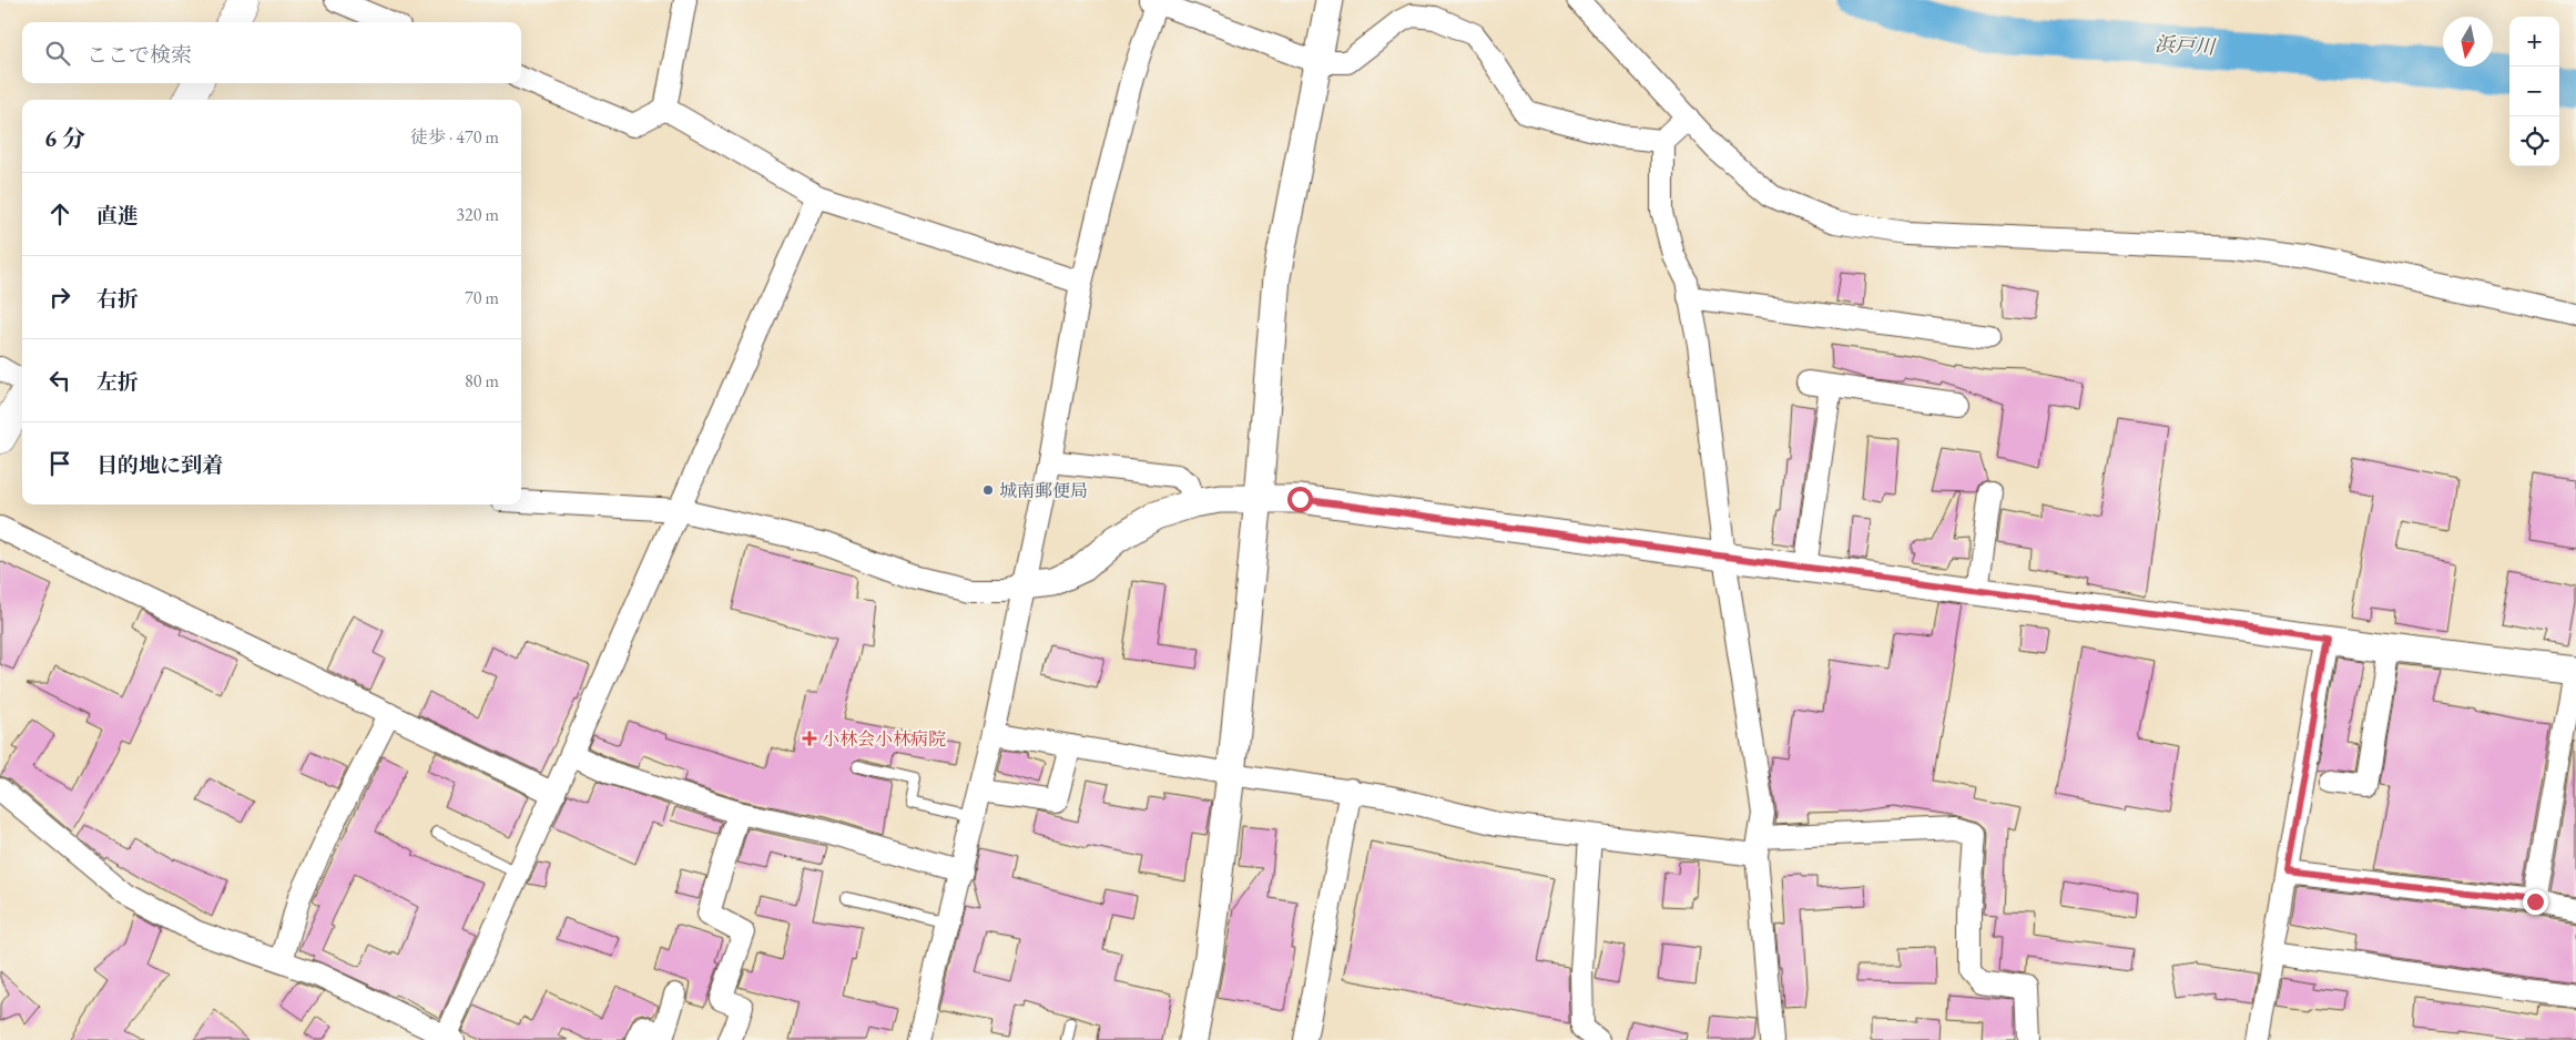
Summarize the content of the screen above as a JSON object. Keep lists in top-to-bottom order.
{
  "water": ["浜戸川"],
  "places": {
    "other": ["城南郵便局"],
    "health": ["小林会小林病院"]
  },
  "north": "bottom",
  "page": {
    "map_buttons": ["+", "−"],
    "search": "ここで検索",
    "heading": ["6 分", "徒歩 · 470 m"],
    "list": [
      ["直進", "320 m"],
      ["右折", "70 m"],
      ["左折", "80 m"],
      "目的地に到着"
    ]
  }
}
